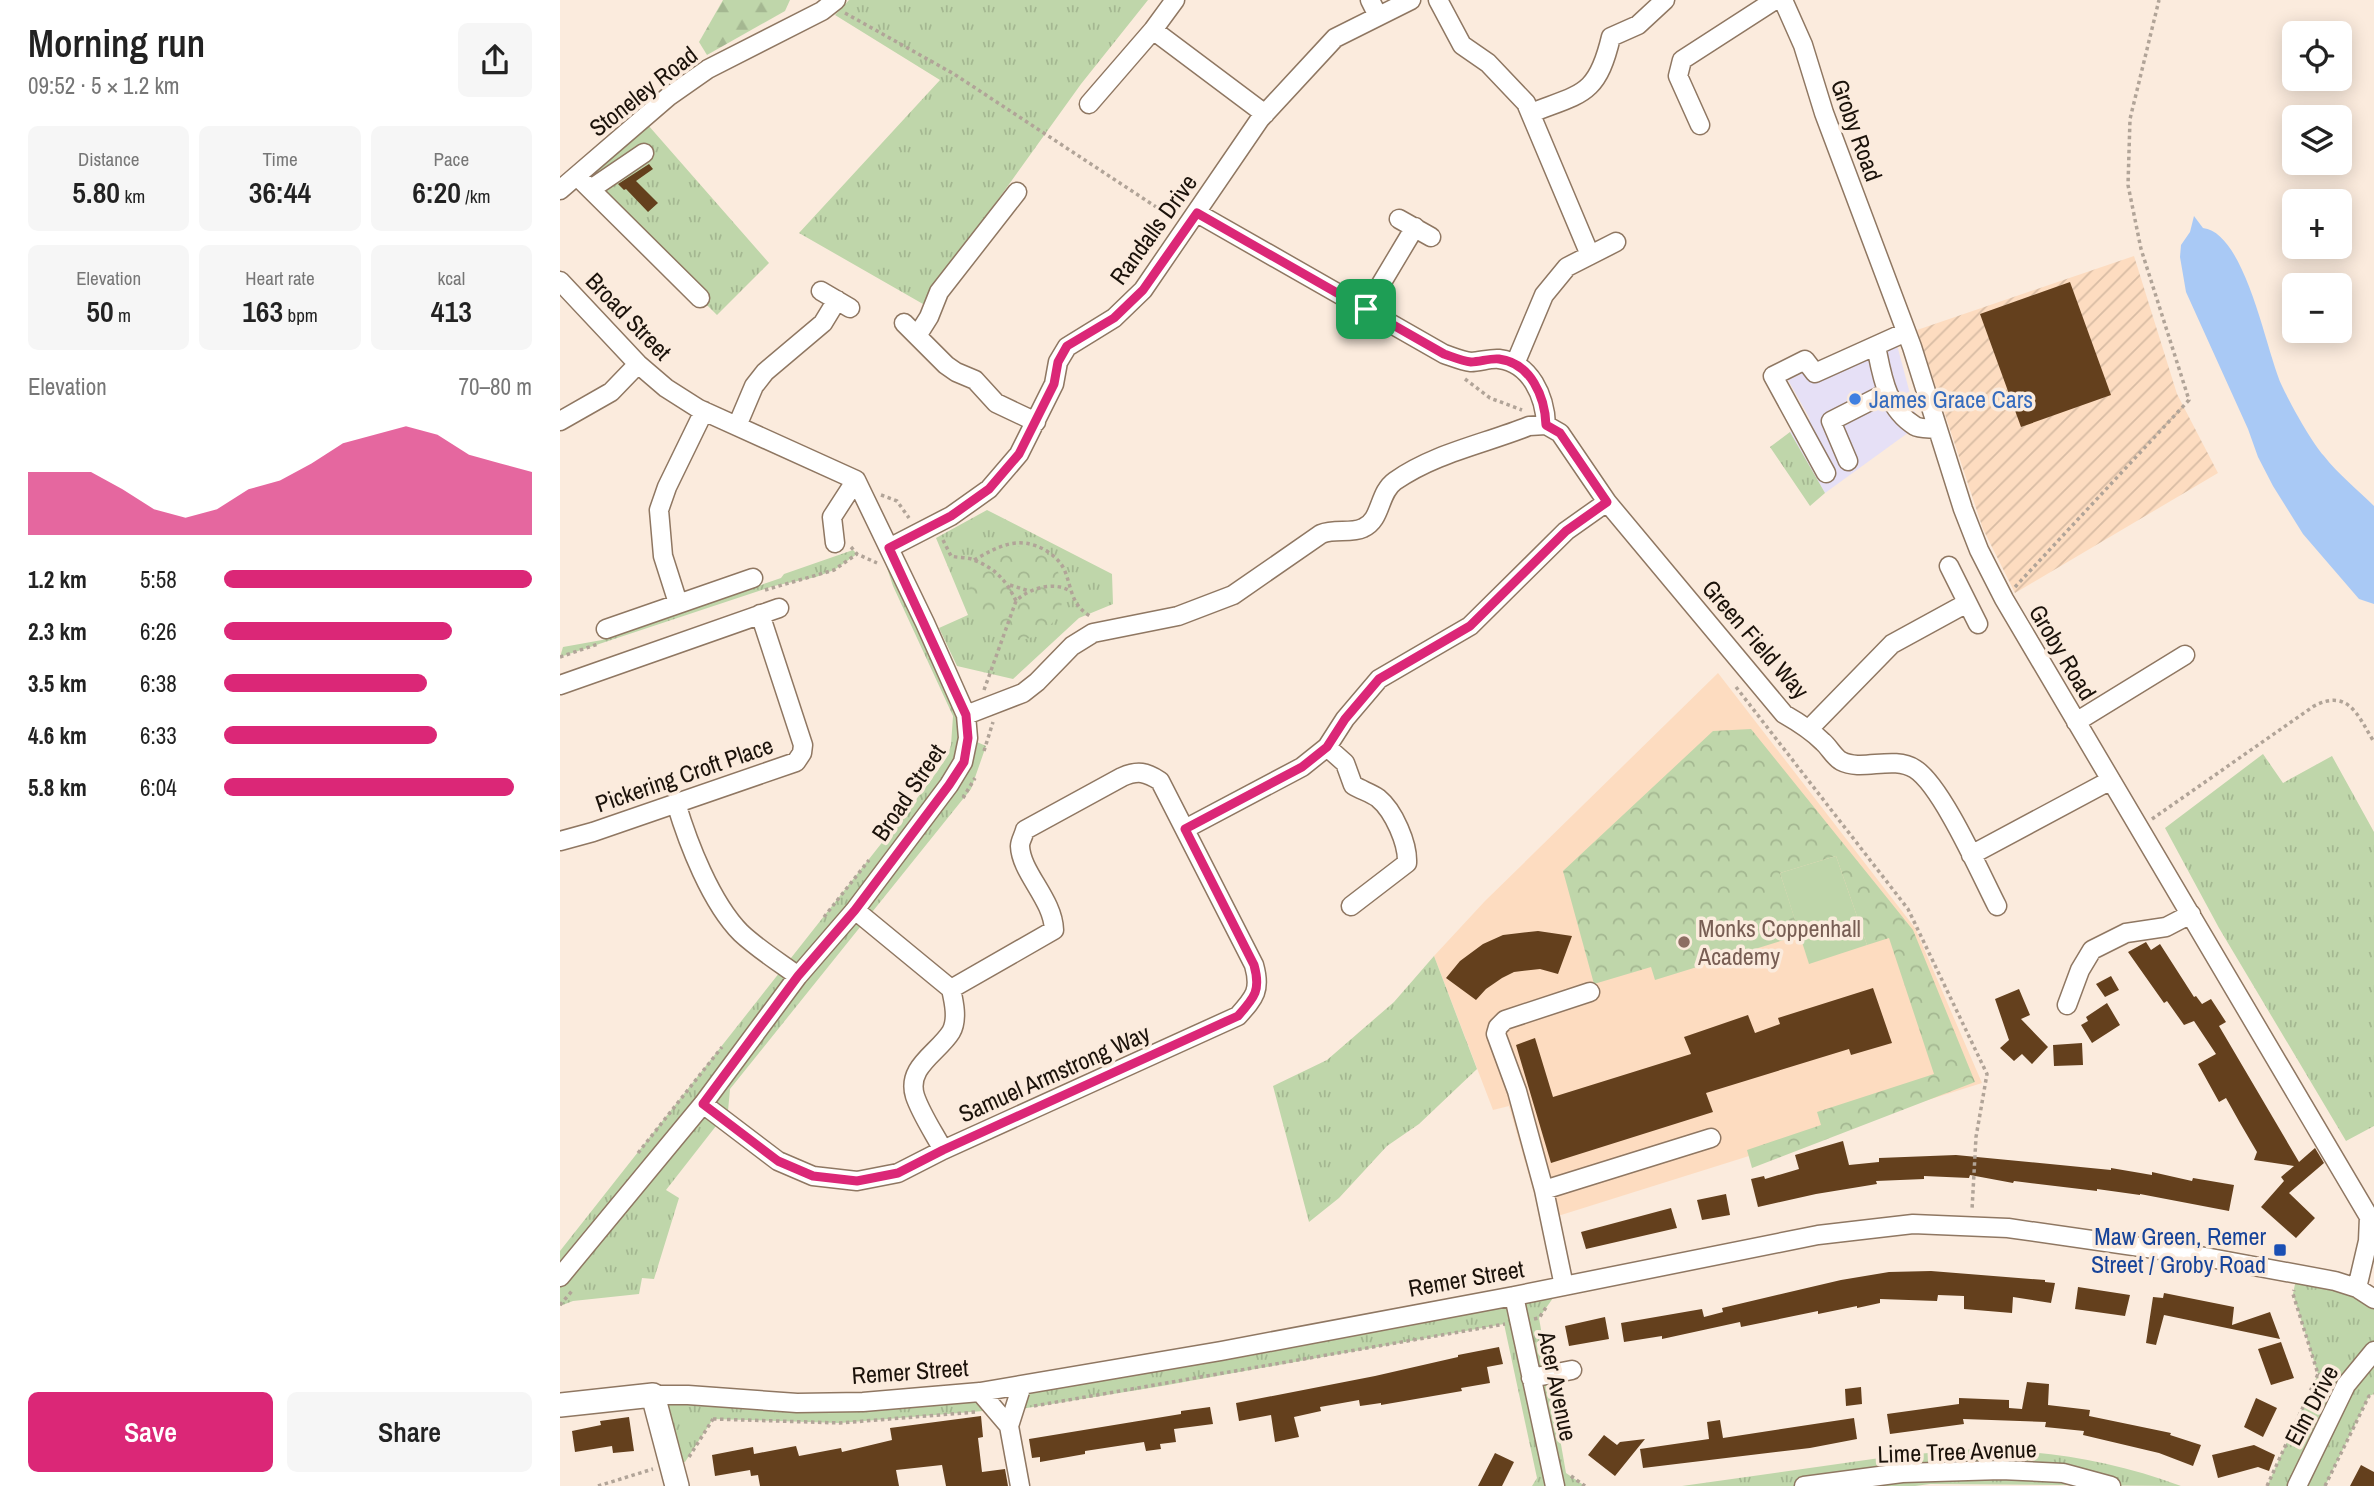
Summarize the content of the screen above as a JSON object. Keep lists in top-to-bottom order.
{
  "streets": {
    "main road": ["Remer Street"],
    "street": [
      "Stoneley Road",
      "Groby Road",
      "Randalls Drive",
      "Broad Street",
      "Green Field Way",
      "Pickering Croft Place",
      "Samuel Armstrong Way",
      "Acer Avenue",
      "Elm Drive",
      "Lime Tree Avenue"
    ]
  },
  "crossings": [
    ["Groby Road", "Remer Street"],
    ["Randalls Drive", "Broad Street"],
    ["Broad Street", "Samuel Armstrong Way"],
    ["Remer Street", "Acer Avenue"]
  ],
  "places": {
    "other": ["James Grace Cars", "Monks Coppenhall Academy"],
    "transit": ["Maw Green, Remer Street / Groby Road"]
  },
  "page": {
    "heading": ["Morning run", "09:52 · 5 × 1.2 km"],
    "map_buttons": ["+", "−"],
    "stats": [
      ["Distance", "5.80 km"],
      ["Time", "36:44"],
      ["Pace", "6:20 /km"],
      ["Elevation", "50 m"],
      ["Heart rate", "163 bpm"],
      ["kcal", "413"]
    ],
    "chart": ["Elevation", "70–80 m"],
    "list": [
      {
        "name": "1.2 km",
        "note": "5:58"
      },
      {
        "name": "2.3 km",
        "note": "6:26"
      },
      {
        "name": "3.5 km",
        "note": "6:38"
      },
      {
        "name": "4.6 km",
        "note": "6:33"
      },
      {
        "name": "5.8 km",
        "note": "6:04"
      }
    ],
    "buttons": ["Save", "Share"]
  }
}
